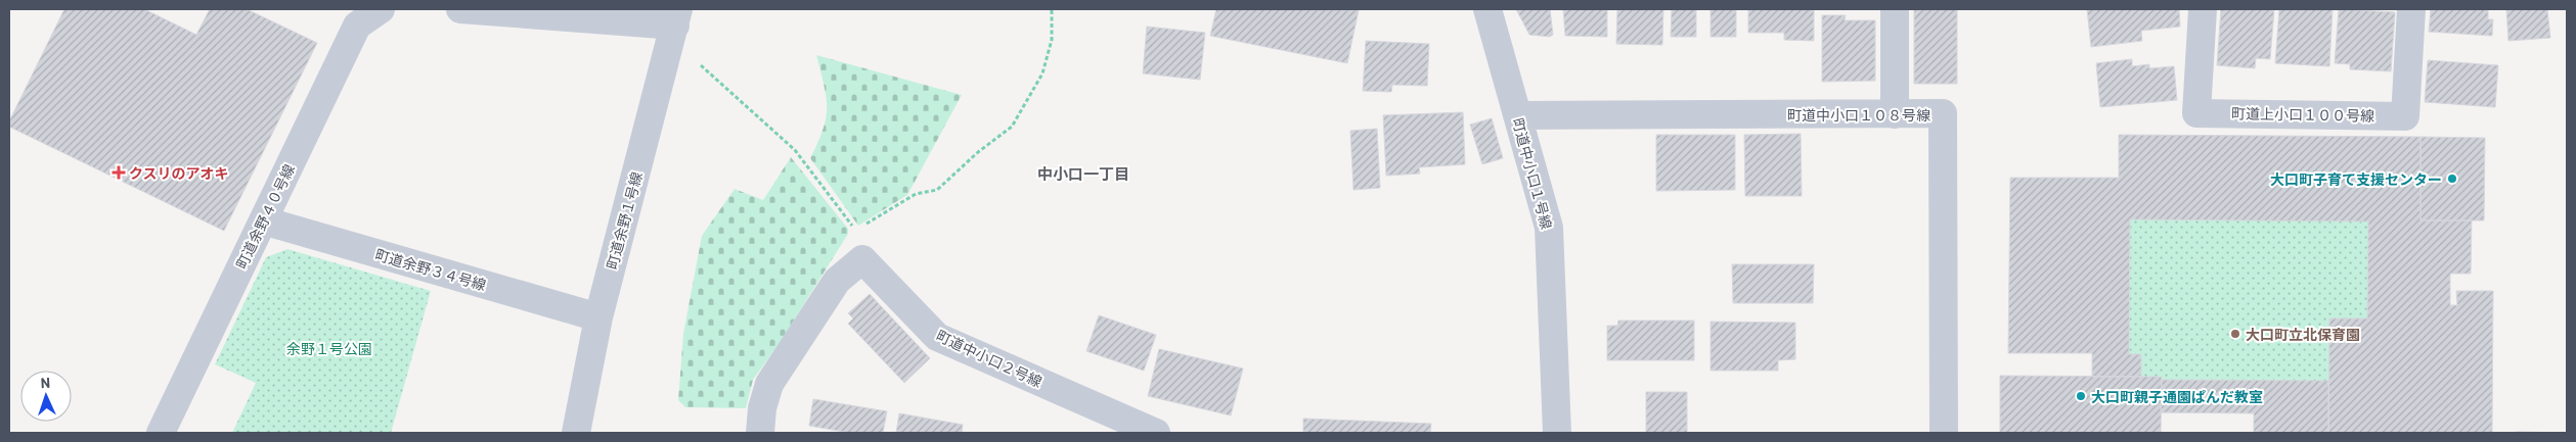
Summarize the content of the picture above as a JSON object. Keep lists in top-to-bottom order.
{
  "streets": {
    "street": [
      "町道中小口１０８号線",
      "町道上小口１００号線",
      "町道中小口１号線",
      "町道余野４０号線",
      "町道余野１号線",
      "町道余野３４号線",
      "町道中小口２号線"
    ]
  },
  "crossings": [
    ["町道中小口１０８号線", "町道中小口１号線"],
    ["町道余野４０号線", "町道余野３４号線"],
    ["町道余野１号線", "町道余野３４号線"]
  ],
  "districts": ["中小口一丁目"],
  "parks": ["余野１号公園"],
  "places": {
    "health": ["クスリのアオキ"],
    "other": ["大口町子育て支援センター", "大口町立北保育園", "大口町親子通園ぱんだ教室"]
  },
  "north": "top"
}
